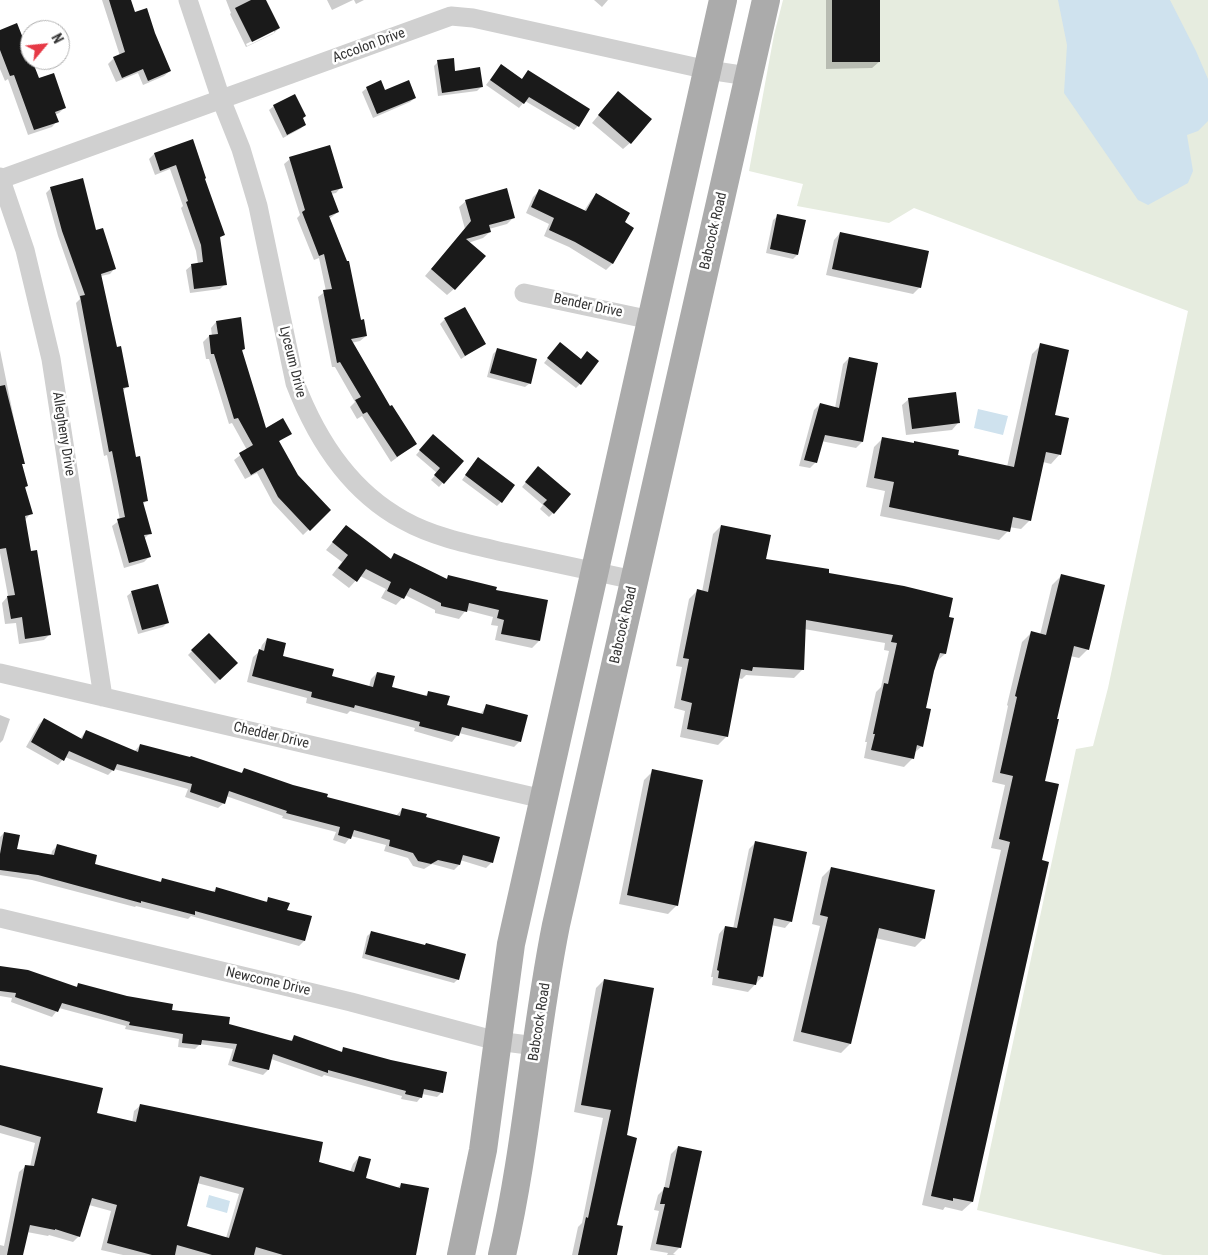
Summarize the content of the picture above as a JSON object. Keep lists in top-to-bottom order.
{
  "streets": {
    "main road": ["Babcock Road"],
    "street": [
      "Accolon Drive",
      "Bender Drive",
      "Lyceum Drive",
      "Allegheny Drive",
      "Chedder Drive",
      "Newcome Drive"
    ]
  },
  "crossings": [
    ["Accolon Drive", "Babcock Road"],
    ["Accolon Drive", "Lyceum Drive"],
    ["Accolon Drive", "Allegheny Drive"],
    ["Babcock Road", "Lyceum Drive"],
    ["Babcock Road", "Newcome Drive"],
    ["Allegheny Drive", "Chedder Drive"]
  ],
  "north": "top right"
}
